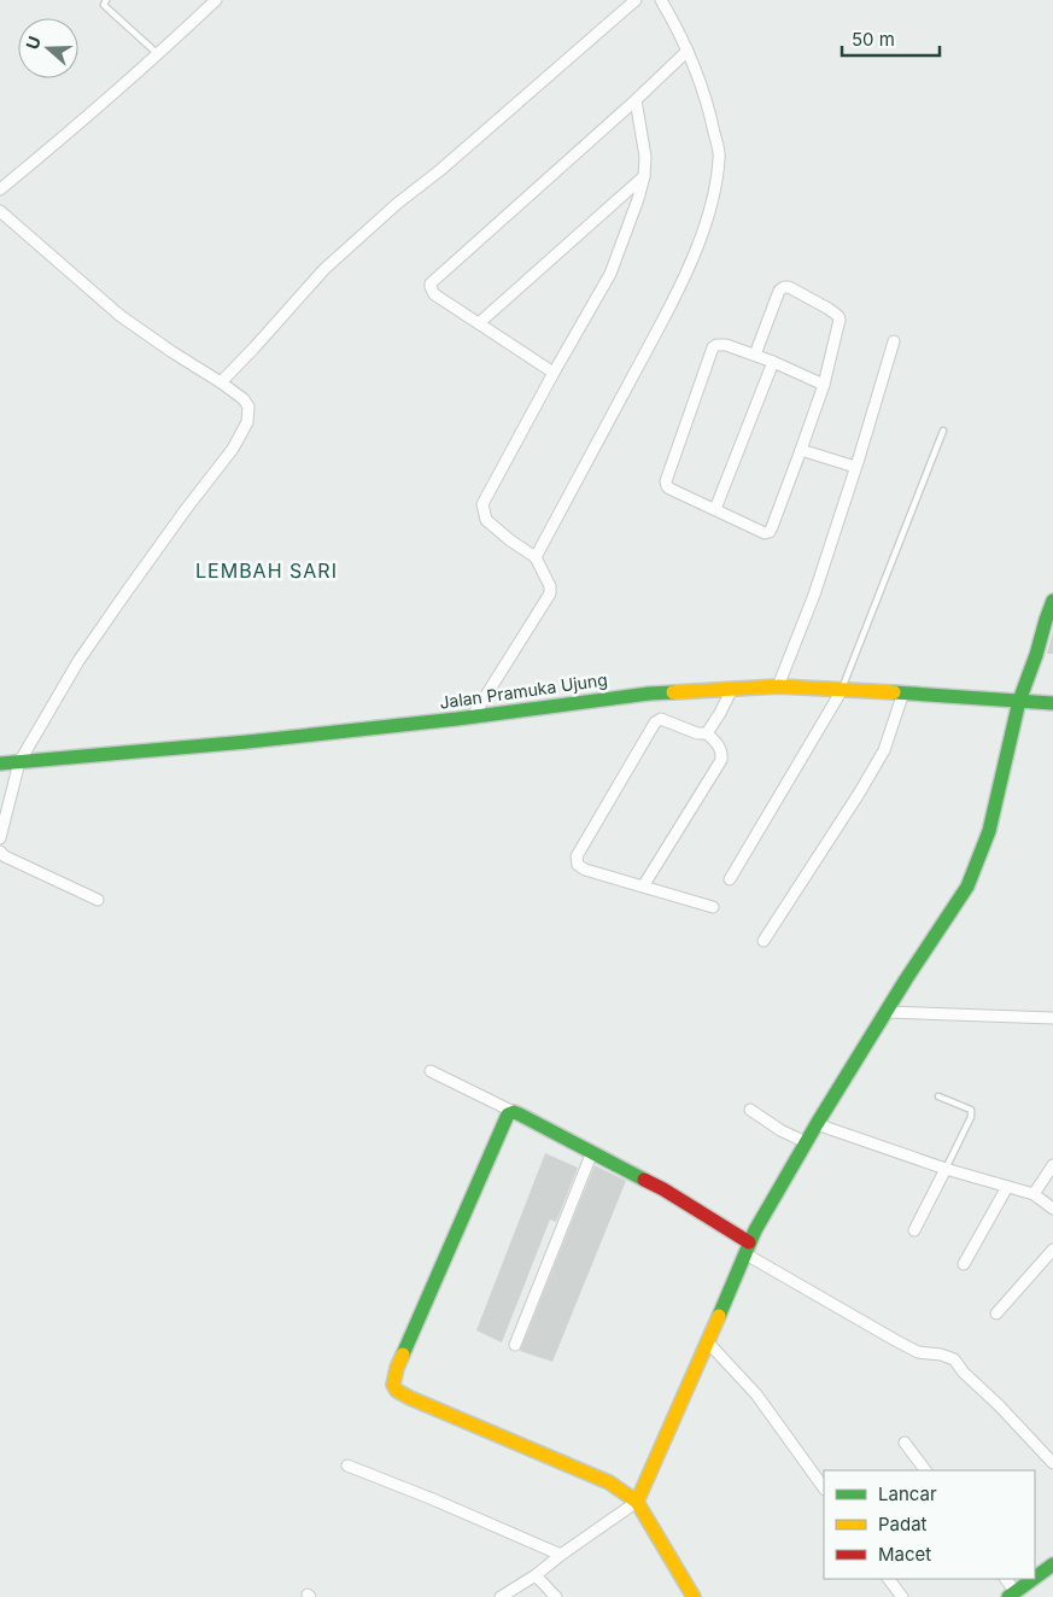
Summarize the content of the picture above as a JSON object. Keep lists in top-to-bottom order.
{
  "streets": {
    "street": ["Jalan Pramuka Ujung"]
  },
  "districts": ["LEMBAH SARI"],
  "legend": ["Lancar", "Padat", "Macet"],
  "scale_bar": "50 m",
  "north": "left"
}
